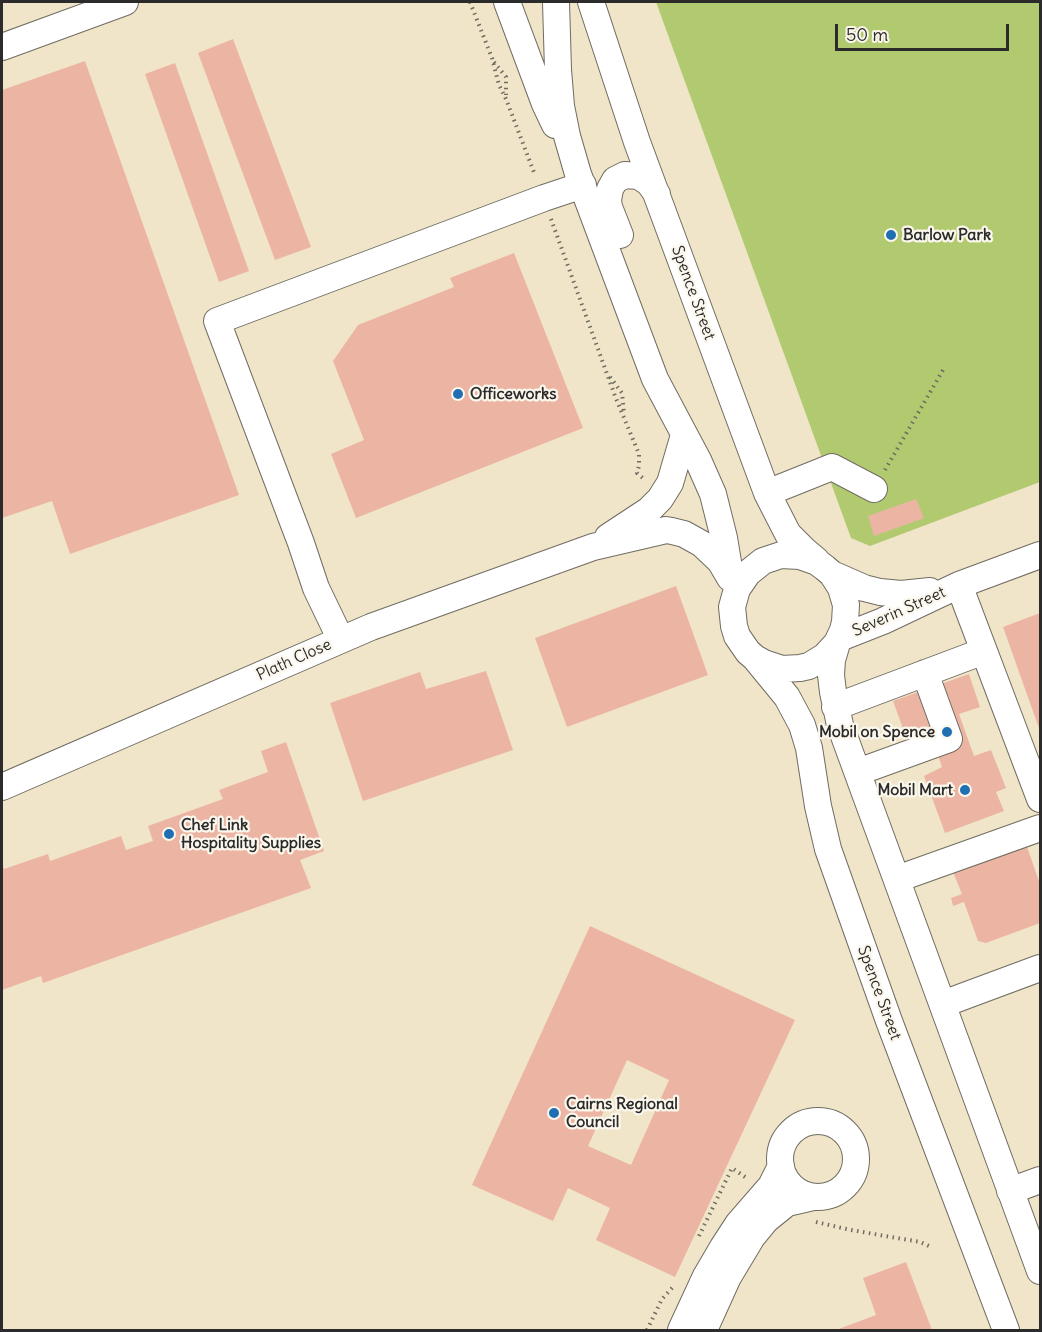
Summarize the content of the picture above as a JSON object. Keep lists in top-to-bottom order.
{
  "streets": {
    "street": ["Spence Street", "Severin Street", "Plath Close"]
  },
  "crossings": [
    ["Spence Street", "Severin Street"],
    ["Spence Street", "Plath Close"]
  ],
  "places": [
    "Barlow Park",
    "Officeworks",
    "Mobil on Spence",
    "Mobil Mart",
    "Chef Link Hospitality Supplies",
    "Cairns Regional Council"
  ],
  "scale_bar": "50 m"
}
